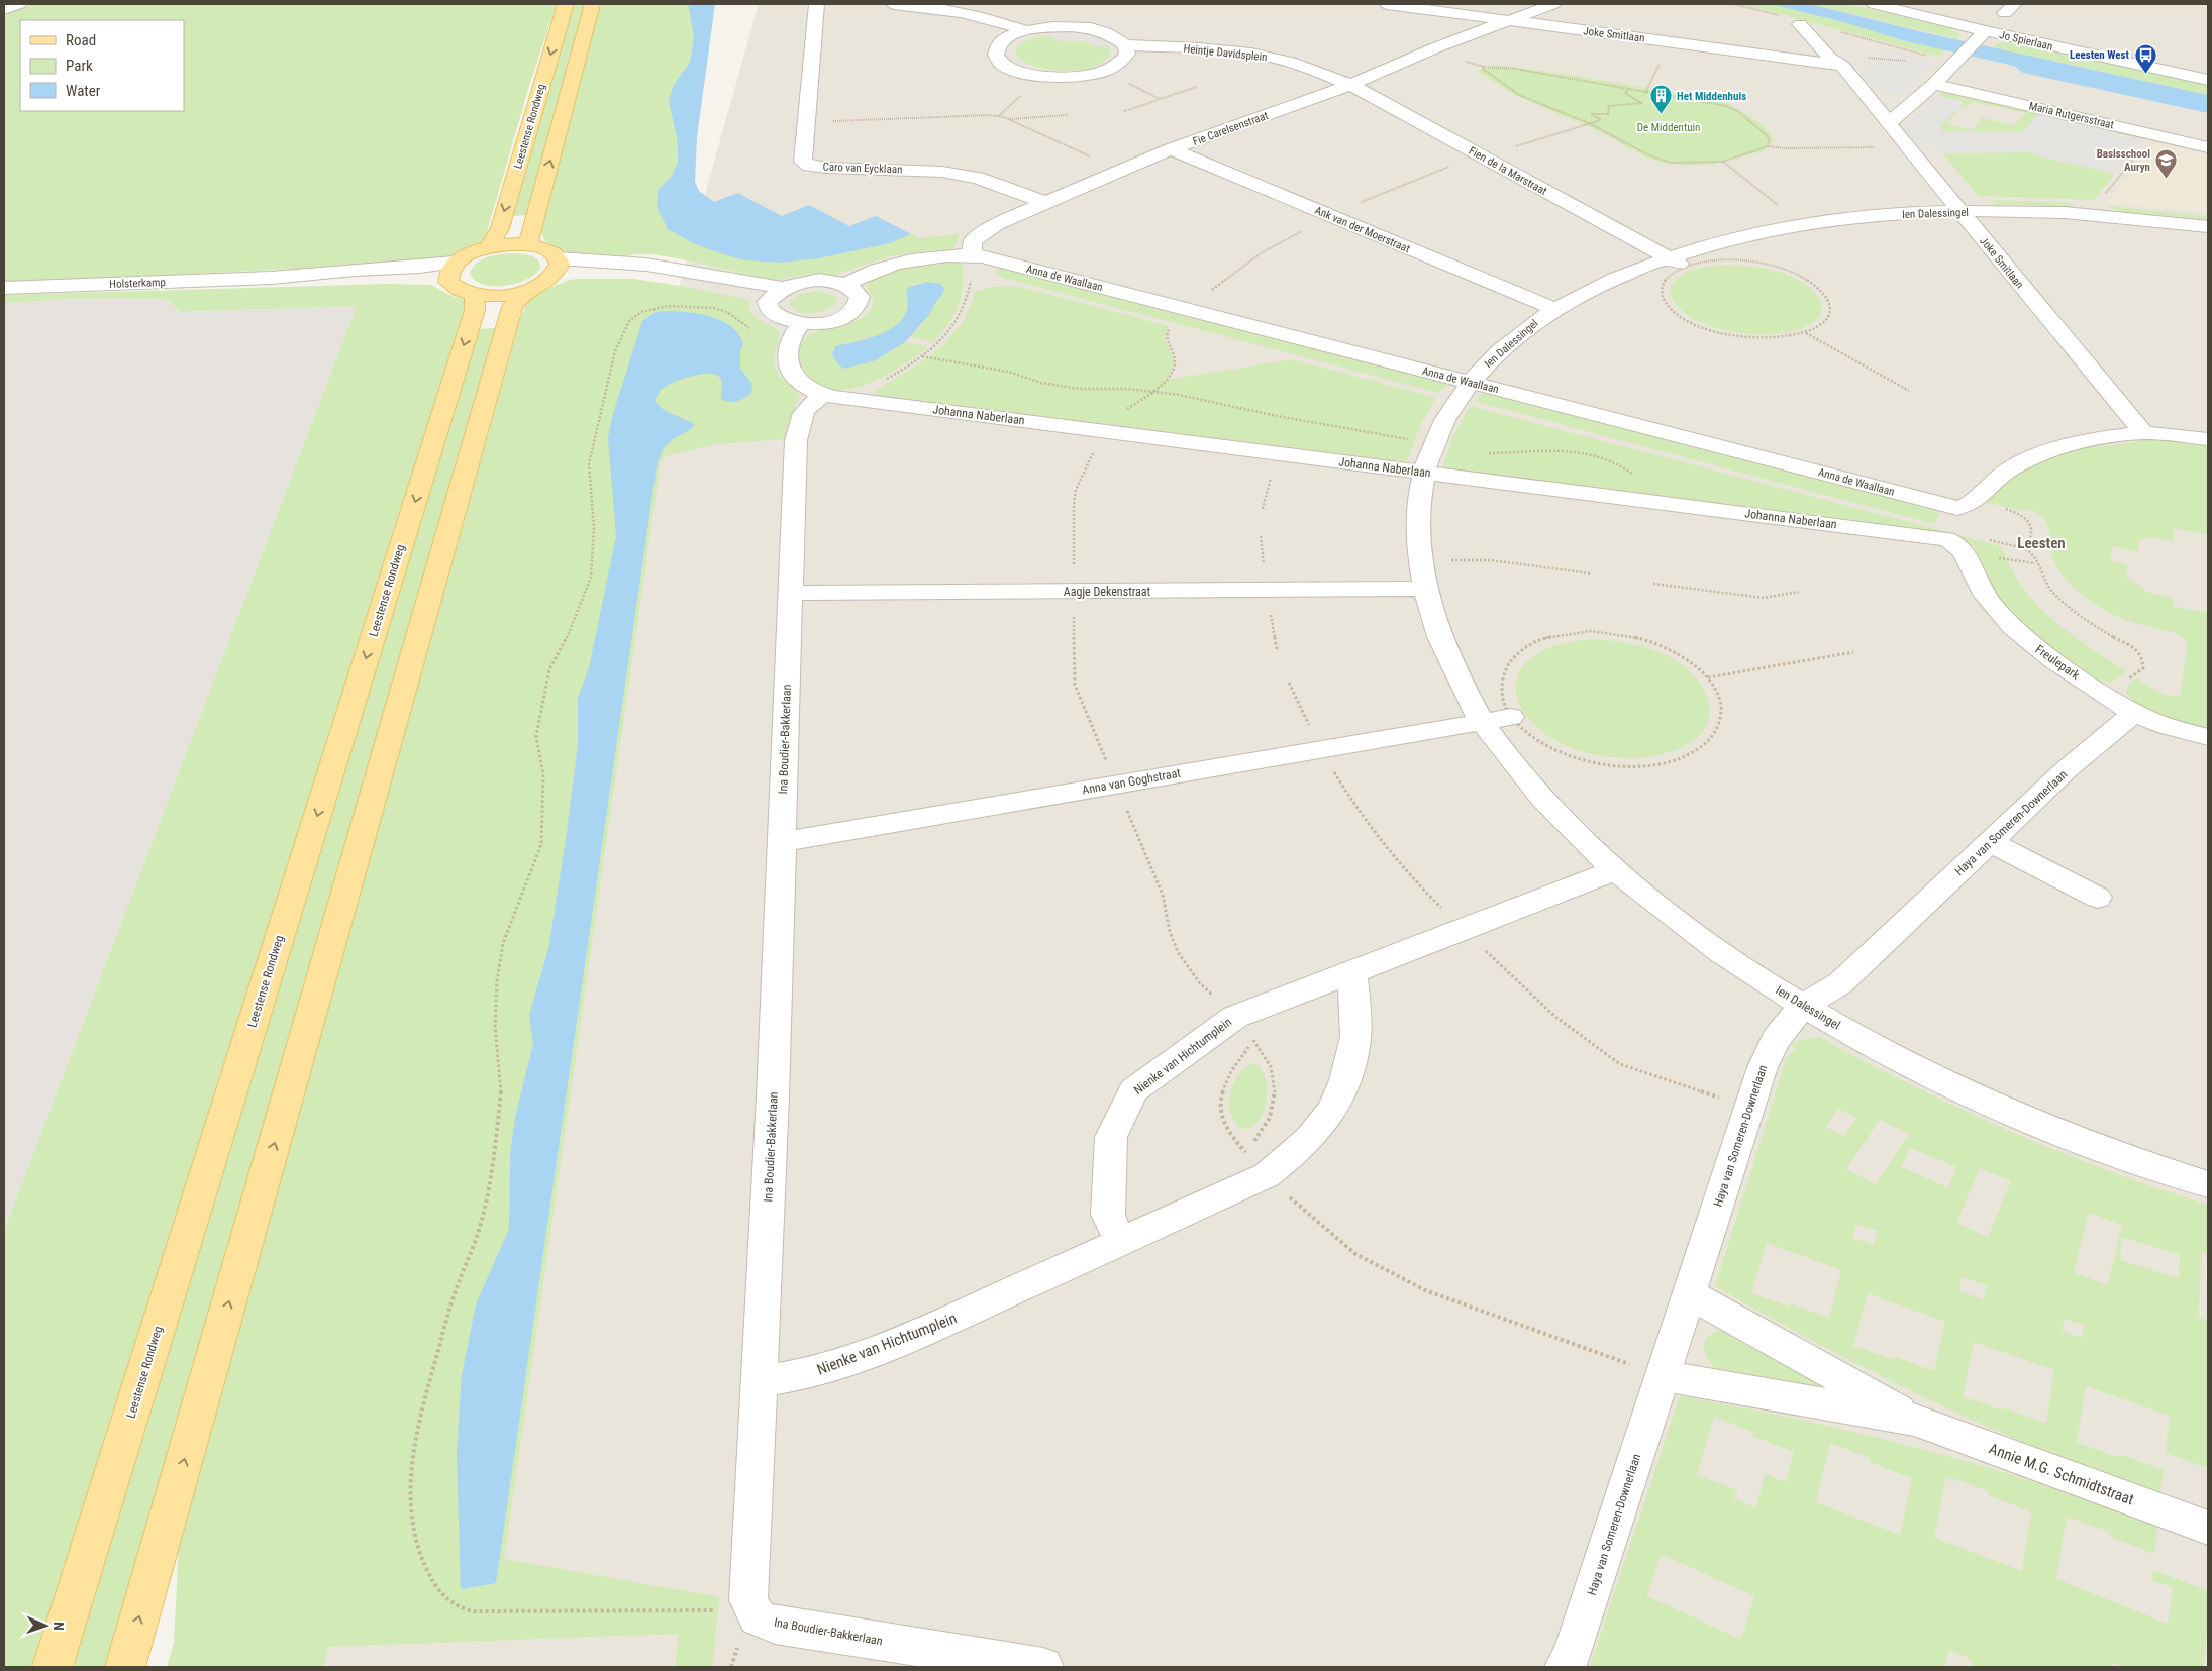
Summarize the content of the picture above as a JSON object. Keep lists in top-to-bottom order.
{
  "streets": {
    "main road": ["Leestense Rondweg"],
    "street": [
      "Joke Smitlaan",
      "Jo Spierlaan",
      "Heintje Davidsplein",
      "Maria Rutgersstraat",
      "Fie Carelsenstraat",
      "Caro van Eycklaan",
      "Fien de la Marstraat",
      "Ien Dalessingel",
      "Ank van der Moerstraat",
      "Anna de Waallaan",
      "Holsterkamp",
      "Johanna Naberlaan",
      "Aagje Dekenstraat",
      "Freulepark",
      "Ina Boudier-Bakkerlaan",
      "Anna van Goghstraat",
      "Haya van Someren-Downerlaan",
      "Nienke van Hichtumplein",
      "Annie M.G. Schmidtstraat"
    ]
  },
  "crossings": [
    ["Joke Smitlaan", "Fie Carelsenstraat"],
    ["Joke Smitlaan", "Ien Dalessingel"],
    ["Heintje Davidsplein", "Fie Carelsenstraat"],
    ["Heintje Davidsplein", "Fien de la Marstraat"],
    ["Fie Carelsenstraat", "Caro van Eycklaan"],
    ["Fie Carelsenstraat", "Fien de la Marstraat"],
    ["Fie Carelsenstraat", "Ank van der Moerstraat"],
    ["Fie Carelsenstraat", "Anna de Waallaan"],
    ["Fien de la Marstraat", "Ien Dalessingel"],
    ["Ien Dalessingel", "Ank van der Moerstraat"],
    ["Ien Dalessingel", "Anna de Waallaan"],
    ["Ien Dalessingel", "Johanna Naberlaan"],
    ["Ien Dalessingel", "Aagje Dekenstraat"],
    ["Ien Dalessingel", "Anna van Goghstraat"],
    ["Ien Dalessingel", "Haya van Someren-Downerlaan"],
    ["Ien Dalessingel", "Nienke van Hichtumplein"],
    ["Johanna Naberlaan", "Freulepark"],
    ["Johanna Naberlaan", "Ina Boudier-Bakkerlaan"],
    ["Aagje Dekenstraat", "Ina Boudier-Bakkerlaan"],
    ["Freulepark", "Haya van Someren-Downerlaan"],
    ["Ina Boudier-Bakkerlaan", "Anna van Goghstraat"],
    ["Ina Boudier-Bakkerlaan", "Nienke van Hichtumplein"],
    ["Haya van Someren-Downerlaan", "Annie M.G. Schmidtstraat"]
  ],
  "districts": ["Leesten"],
  "parks": ["De Middentuin"],
  "places": {
    "bus stop": ["Leesten West"],
    "building": ["Het Middenhuis"],
    "school or university": ["Basisschool Auryn"]
  },
  "legend": ["Road", "Park", "Water"],
  "north": "right"
}
